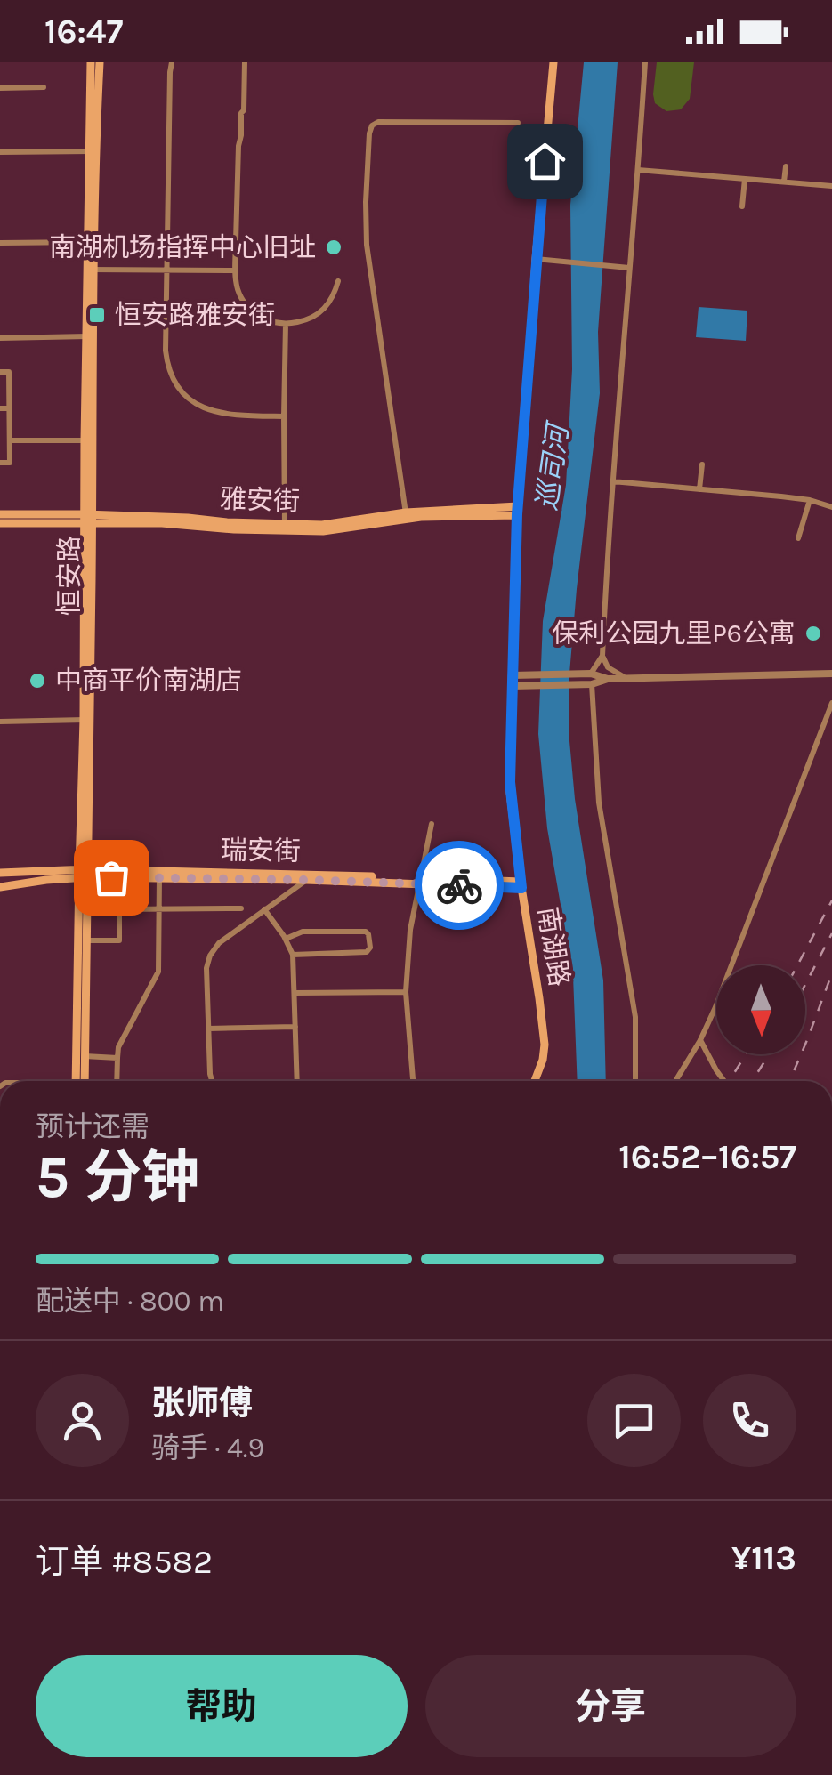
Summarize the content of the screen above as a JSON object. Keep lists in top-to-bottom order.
{
  "streets": {
    "main road": [
      "雅安街",
      "恒安路",
      "瑞安街",
      "南湖路"
    ]
  },
  "crossings": [
    ["雅安街", "恒安路"],
    ["雅安街", "南湖路"],
    ["恒安路", "瑞安街"],
    ["瑞安街", "南湖路"]
  ],
  "water": ["巡司河"],
  "places": {
    "other": ["南湖机场指挥中心旧址", "保利公园九里P6公寓", "中商平价南湖店"],
    "transit": ["恒安路雅安街"]
  },
  "north": "bottom",
  "page": {
    "status": "16:47",
    "heading": ["5 分钟", "预计还需", "16:52–16:57"],
    "panel": [
      "张师傅",
      "骑手 · 4.9",
      "订单 #8582",
      "¥113"
    ],
    "bar": "配送中 · 800 m",
    "buttons": ["帮助", "分享"]
  }
}
